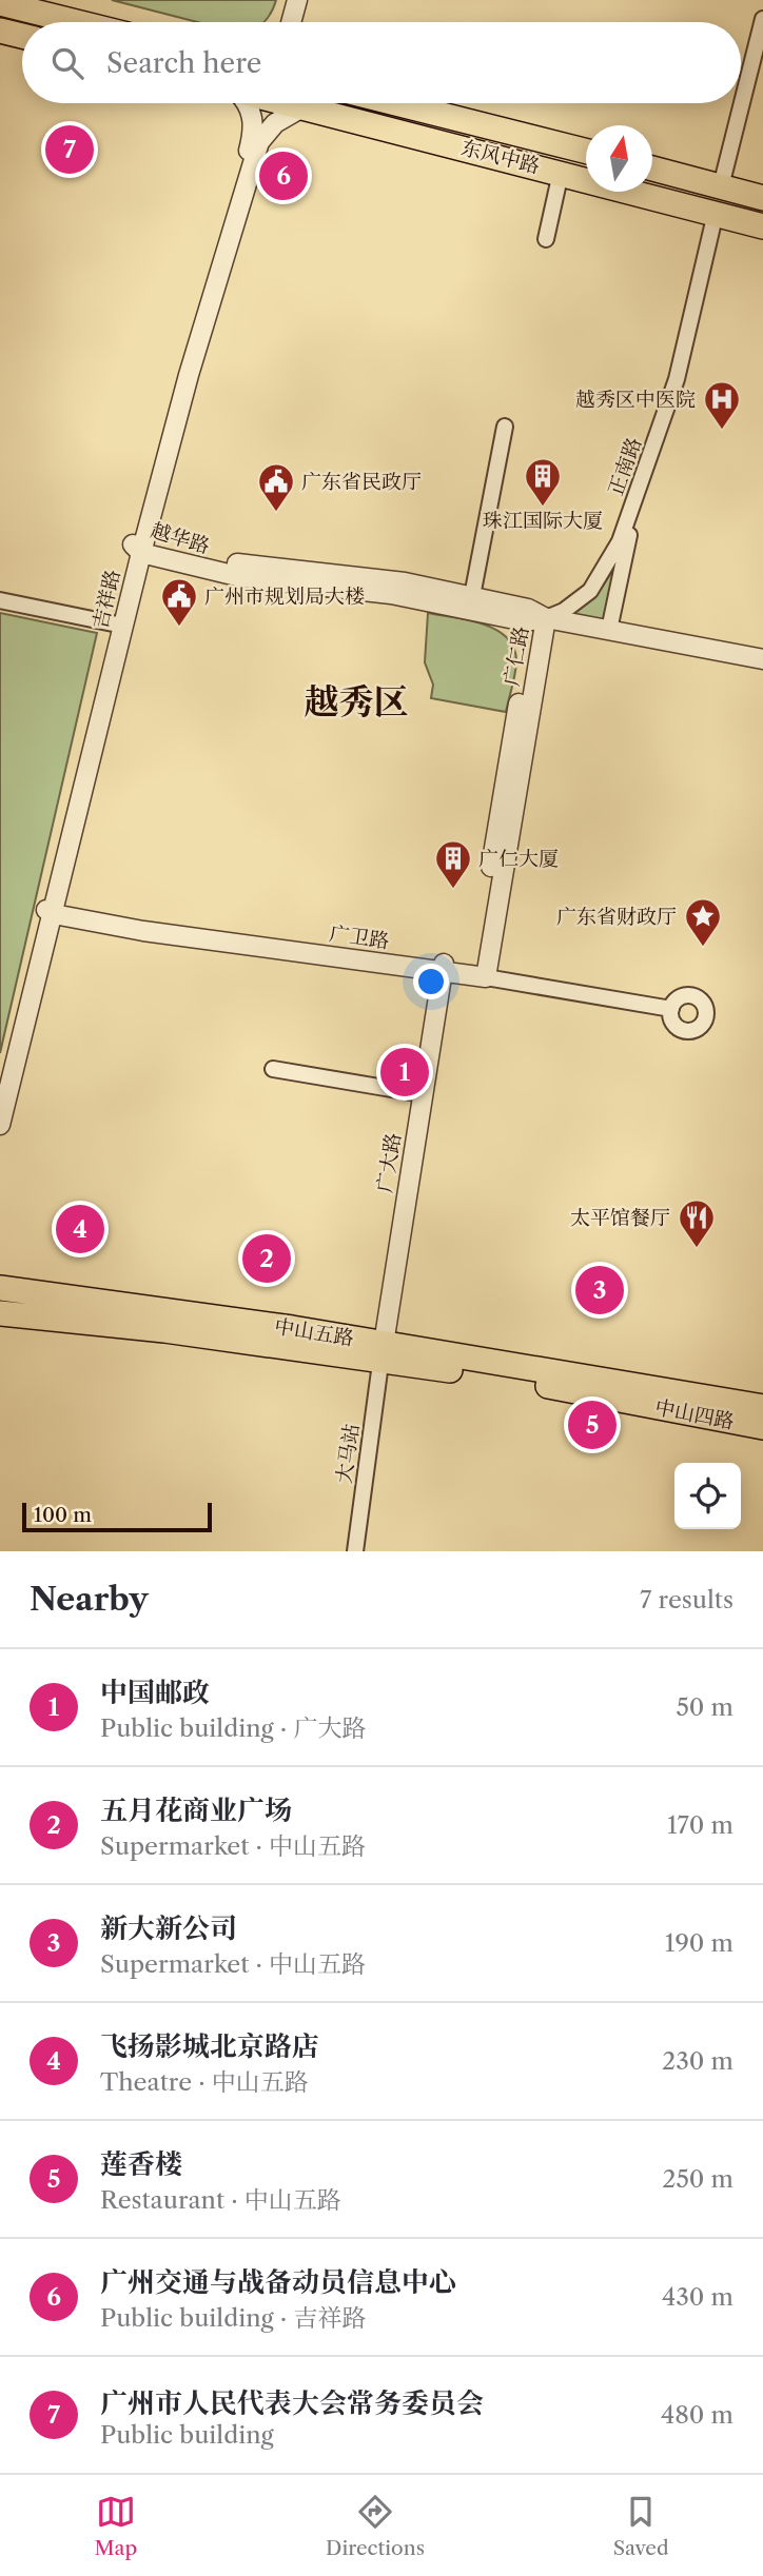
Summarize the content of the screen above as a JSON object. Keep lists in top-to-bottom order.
{
  "streets": {
    "main road": ["东风中路", "中山五路", "中山四路"],
    "street": [
      "正南路",
      "越华路",
      "吉祥路",
      "广仁路",
      "广卫路",
      "广大路",
      "大马站"
    ]
  },
  "crossings": [
    ["东风中路", "正南路"],
    ["东风中路", "吉祥路"],
    ["正南路", "越华路"],
    ["正南路", "广仁路"],
    ["越华路", "吉祥路"],
    ["越华路", "广仁路"],
    ["吉祥路", "广卫路"],
    ["广仁路", "广卫路"],
    ["广卫路", "广大路"],
    ["广大路", "中山五路"],
    ["广大路", "大马站"],
    ["中山五路", "中山四路"],
    ["中山五路", "大马站"]
  ],
  "districts": ["越秀区"],
  "places": {
    "hospital": ["越秀区中医院"],
    "building": ["珠江国际大厦", "广仁大厦"],
    "public building": ["广东省民政厅", "广州市规划局大楼"],
    "place": ["广东省财政厅"],
    "restaurant": ["太平馆餐厅"]
  },
  "scale_bar": "100 m",
  "north": "top",
  "page": {
    "search": "Search here",
    "pins": [
      "7",
      "6",
      "1",
      "4",
      "2",
      "3",
      "5"
    ],
    "scale": "100 m",
    "heading": ["Nearby", "7 results"],
    "list": [
      {
        "mark": "1",
        "name": "中国邮政",
        "note": "Public building · 广大路",
        "value": "50 m"
      },
      {
        "mark": "2",
        "name": "五月花商业广场",
        "note": "Supermarket · 中山五路",
        "value": "170 m"
      },
      {
        "mark": "3",
        "name": "新大新公司",
        "note": "Supermarket · 中山五路",
        "value": "190 m"
      },
      {
        "mark": "4",
        "name": "飞扬影城北京路店",
        "note": "Theatre · 中山五路",
        "value": "230 m"
      },
      {
        "mark": "5",
        "name": "莲香楼",
        "note": "Restaurant · 中山五路",
        "value": "250 m"
      },
      {
        "mark": "6",
        "name": "广州交通与战备动员信息中心",
        "note": "Public building · 吉祥路",
        "value": "430 m"
      },
      {
        "mark": "7",
        "name": "广州市人民代表大会常务委员会",
        "note": "Public building",
        "value": "480 m"
      }
    ],
    "nav": ["Map", "Directions", "Saved"]
  }
}
